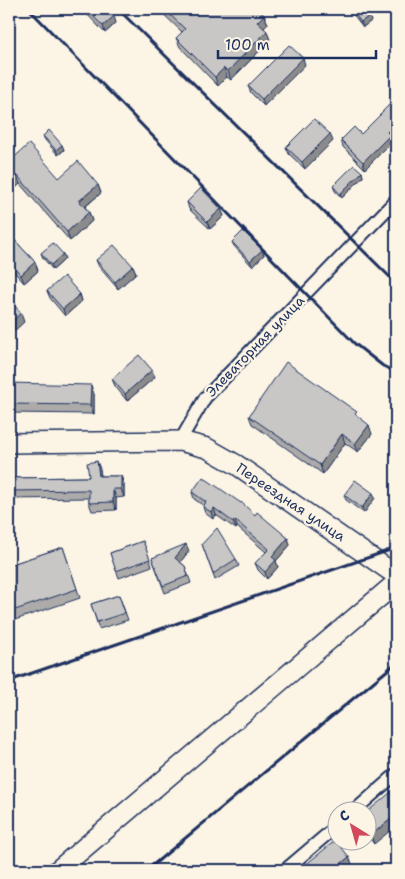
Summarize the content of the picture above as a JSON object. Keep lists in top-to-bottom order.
{
  "streets": {
    "main road": ["Переездная улица"],
    "street": ["Элеваторная улица"]
  },
  "crossings": [
    ["Элеваторная улица", "Переездная улица"]
  ],
  "scale_bar": "100 m",
  "north": "top left"
}
